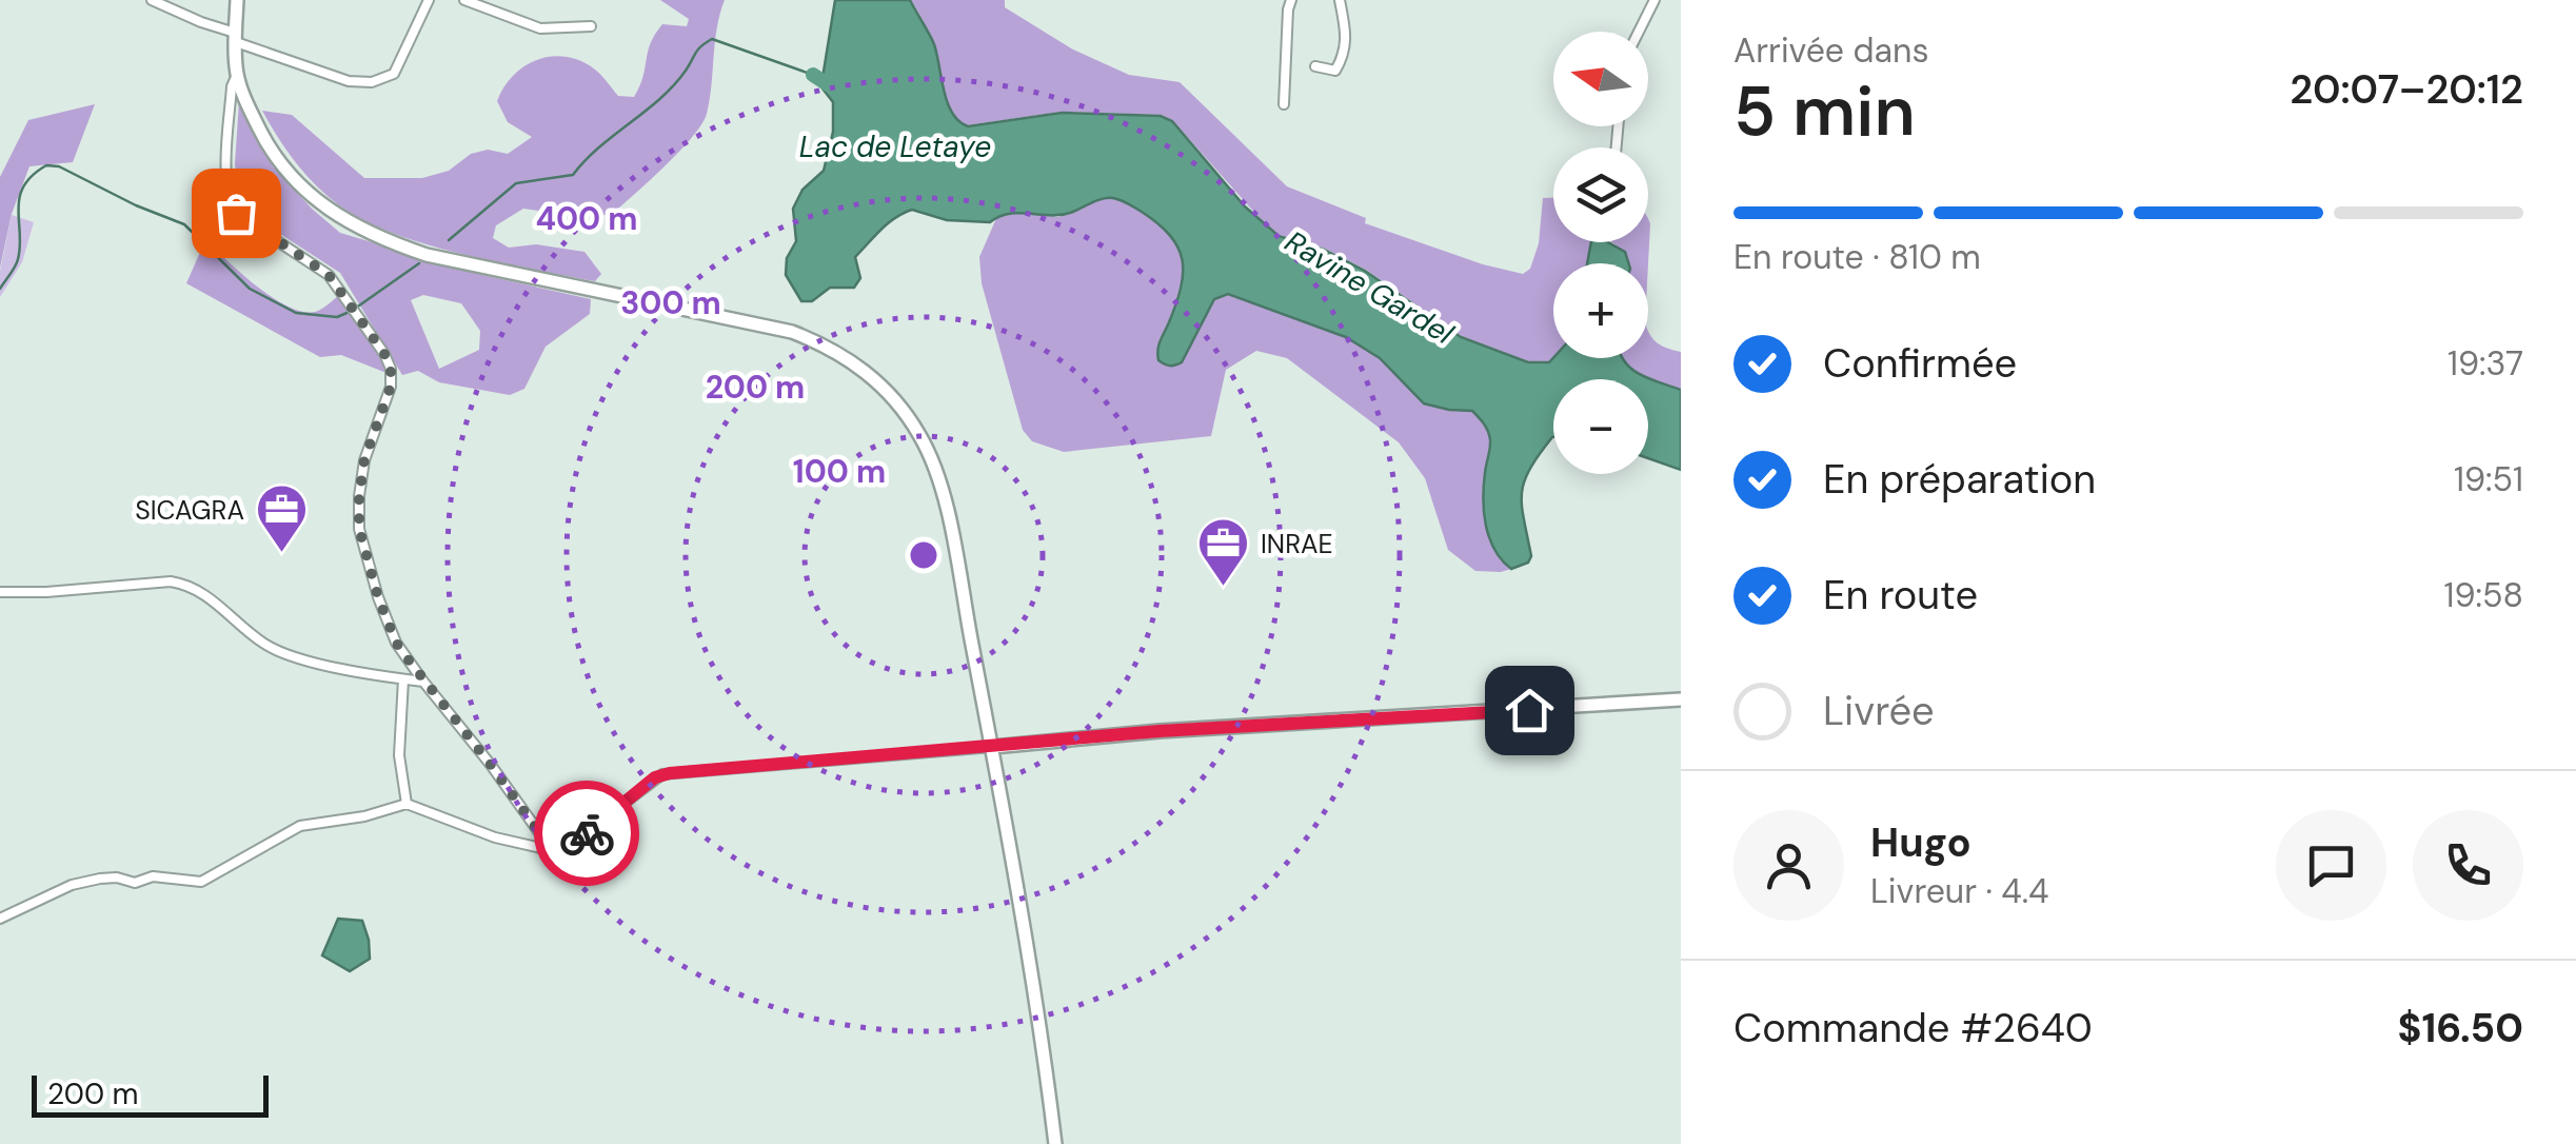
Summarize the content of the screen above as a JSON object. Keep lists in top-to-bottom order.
{
  "water": ["Lac de Letaye", "Ravine Gardel"],
  "places": {
    "office": ["SICAGRA", "INRAE"]
  },
  "scale_bar": "200 m",
  "north": "left",
  "page": {
    "heading": ["5 min", "Arrivée dans", "20:07–20:12"],
    "panel": [
      "Hugo",
      "Livreur · 4.4",
      "Commande #2640",
      "$16.50"
    ],
    "map_buttons": ["+", "−"],
    "bar": "En route · 810 m",
    "list": [
      ["Confirmée", "19:37"],
      ["En préparation", "19:51"],
      ["En route", "19:58"],
      "Livrée"
    ],
    "scale": "200 m"
  },
  "rings": [
    "400 m",
    "300 m",
    "200 m",
    "100 m"
  ]
}
